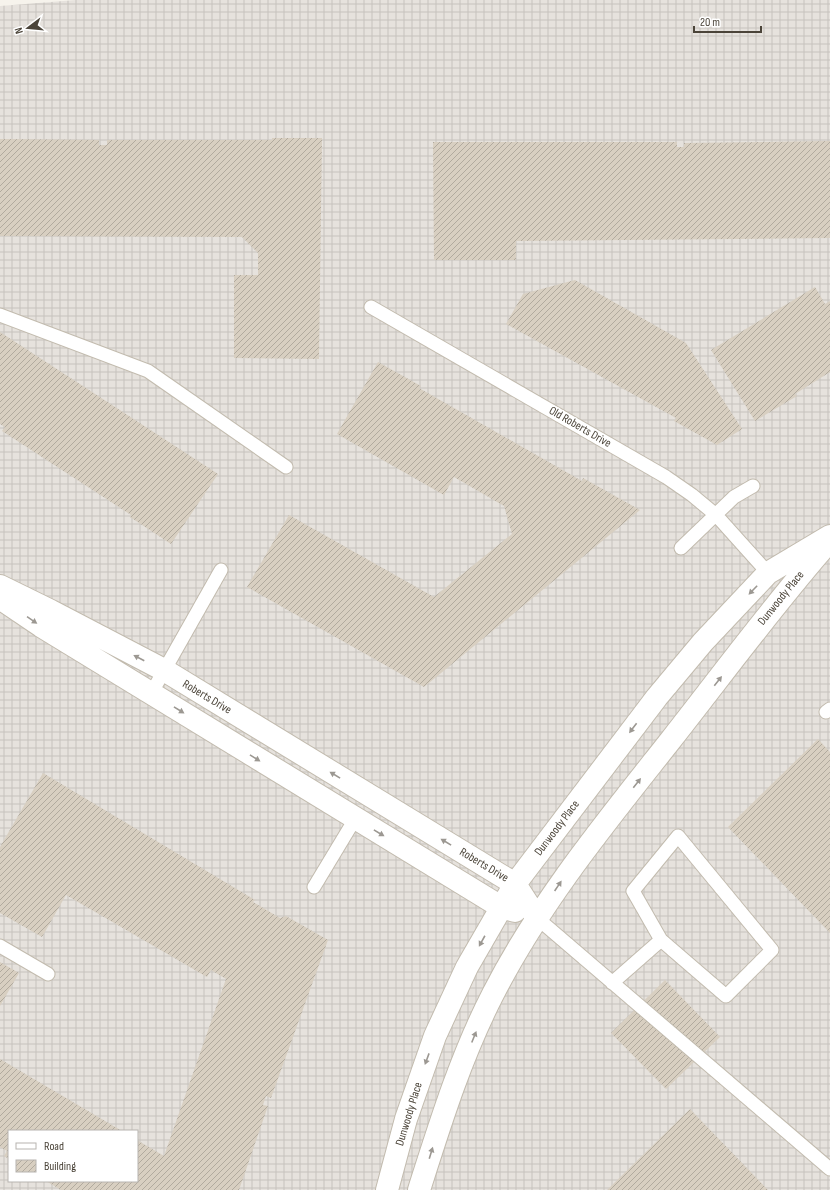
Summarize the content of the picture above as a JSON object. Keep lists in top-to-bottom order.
{
  "streets": {
    "street": ["Dunwoody Place", "Roberts Drive"],
    "lane": ["Old Roberts Drive"]
  },
  "crossings": [
    ["Old Roberts Drive", "Dunwoody Place"],
    ["Dunwoody Place", "Roberts Drive"]
  ],
  "legend": ["Road", "Building"],
  "scale_bar": "20 m",
  "north": "left"
}
